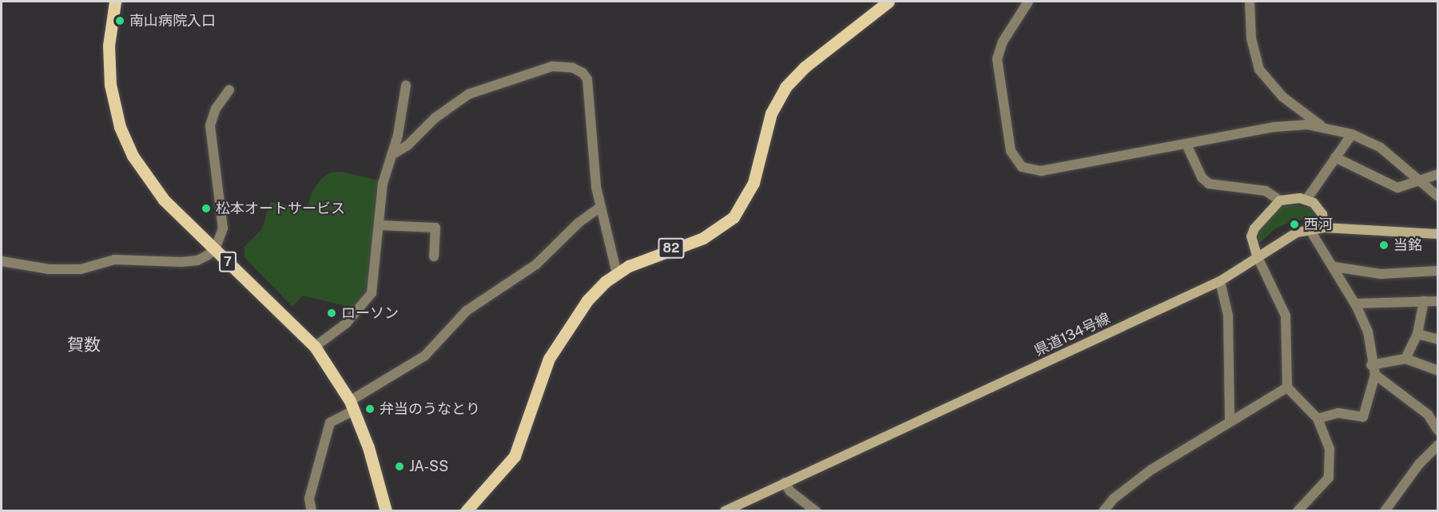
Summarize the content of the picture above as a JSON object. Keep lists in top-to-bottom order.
{
  "streets": {
    "main road": ["82", "7", "県道134号線"]
  },
  "districts": ["賀数"],
  "places": [
    "南山病院入口",
    "松本オートサービス",
    "西河",
    "当銘",
    "ローソン",
    "弁当のうなとり",
    "JA-SS"
  ]
}
